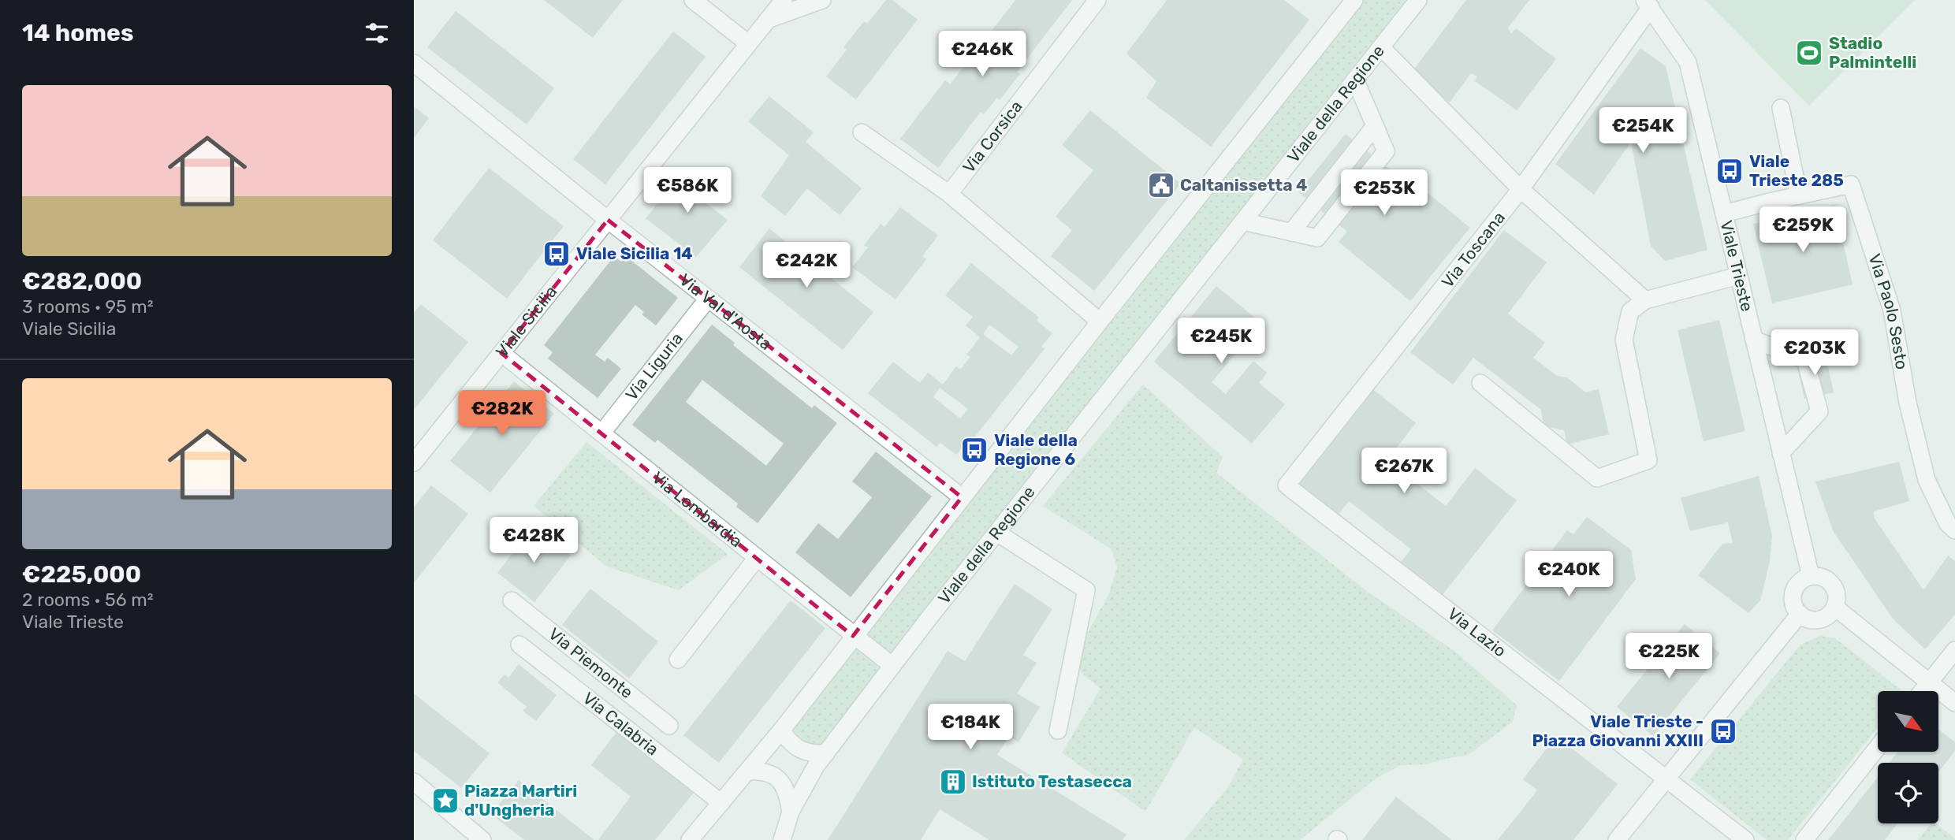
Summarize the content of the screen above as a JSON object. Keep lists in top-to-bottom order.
{
  "streets": {
    "street": [
      "Viale della Regione",
      "Via Corsica",
      "Via Toscana",
      "Viale Trieste",
      "Via Val d'Aosta",
      "Via Paolo Sesto",
      "Viale Sicilia",
      "Via Liguria",
      "Via Lombardia",
      "Via Lazio",
      "Via Piemonte",
      "Via Calabria"
    ]
  },
  "crossings": [
    ["Viale della Regione", "Via Lombardia"],
    ["Via Toscana", "Viale Trieste"],
    ["Via Toscana", "Via Lazio"],
    ["Viale Trieste", "Via Paolo Sesto"],
    ["Via Val d'Aosta", "Viale Sicilia"],
    ["Via Val d'Aosta", "Via Liguria"],
    ["Viale Sicilia", "Via Lombardia"],
    ["Via Liguria", "Via Lombardia"]
  ],
  "places": {
    "sports": ["Stadio Palmintelli"],
    "bus stop": [
      "Viale Trieste 285",
      "Viale Sicilia 14",
      "Viale della Regione 6",
      "Viale Trieste - Piazza Giovanni XXIII"
    ],
    "public building": ["Caltanissetta 4"],
    "building": ["Istituto Testasecca"],
    "place": ["Piazza Martiri d'Ungheria"]
  },
  "north": "bottom right",
  "page": {
    "heading": "14 homes",
    "price": [
      "€246K",
      "€254K",
      "€586K",
      "€253K",
      "€259K",
      "€242K",
      "€245K",
      "€203K",
      "€282K",
      "€267K",
      "€428K",
      "€240K",
      "€225K",
      "€184K"
    ],
    "list": [
      {
        "name": "€282,000",
        "note": "3 rooms · 95 m² · Viale Sicilia"
      },
      {
        "name": "€225,000",
        "note": "2 rooms · 56 m² · Viale Trieste"
      }
    ]
  }
}
